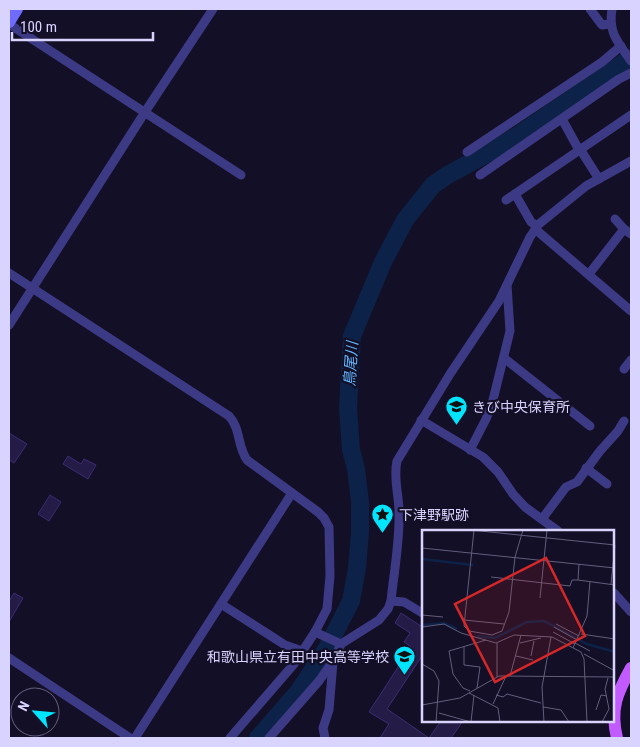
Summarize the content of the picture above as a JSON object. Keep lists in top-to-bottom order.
{
  "water": ["鳥尾川"],
  "places": {
    "school or university": ["きび中央保育所", "和歌山県立有田中央高等学校"],
    "place": ["下津野駅跡"]
  },
  "scale_bar": "100 m",
  "north": "top left"
}
